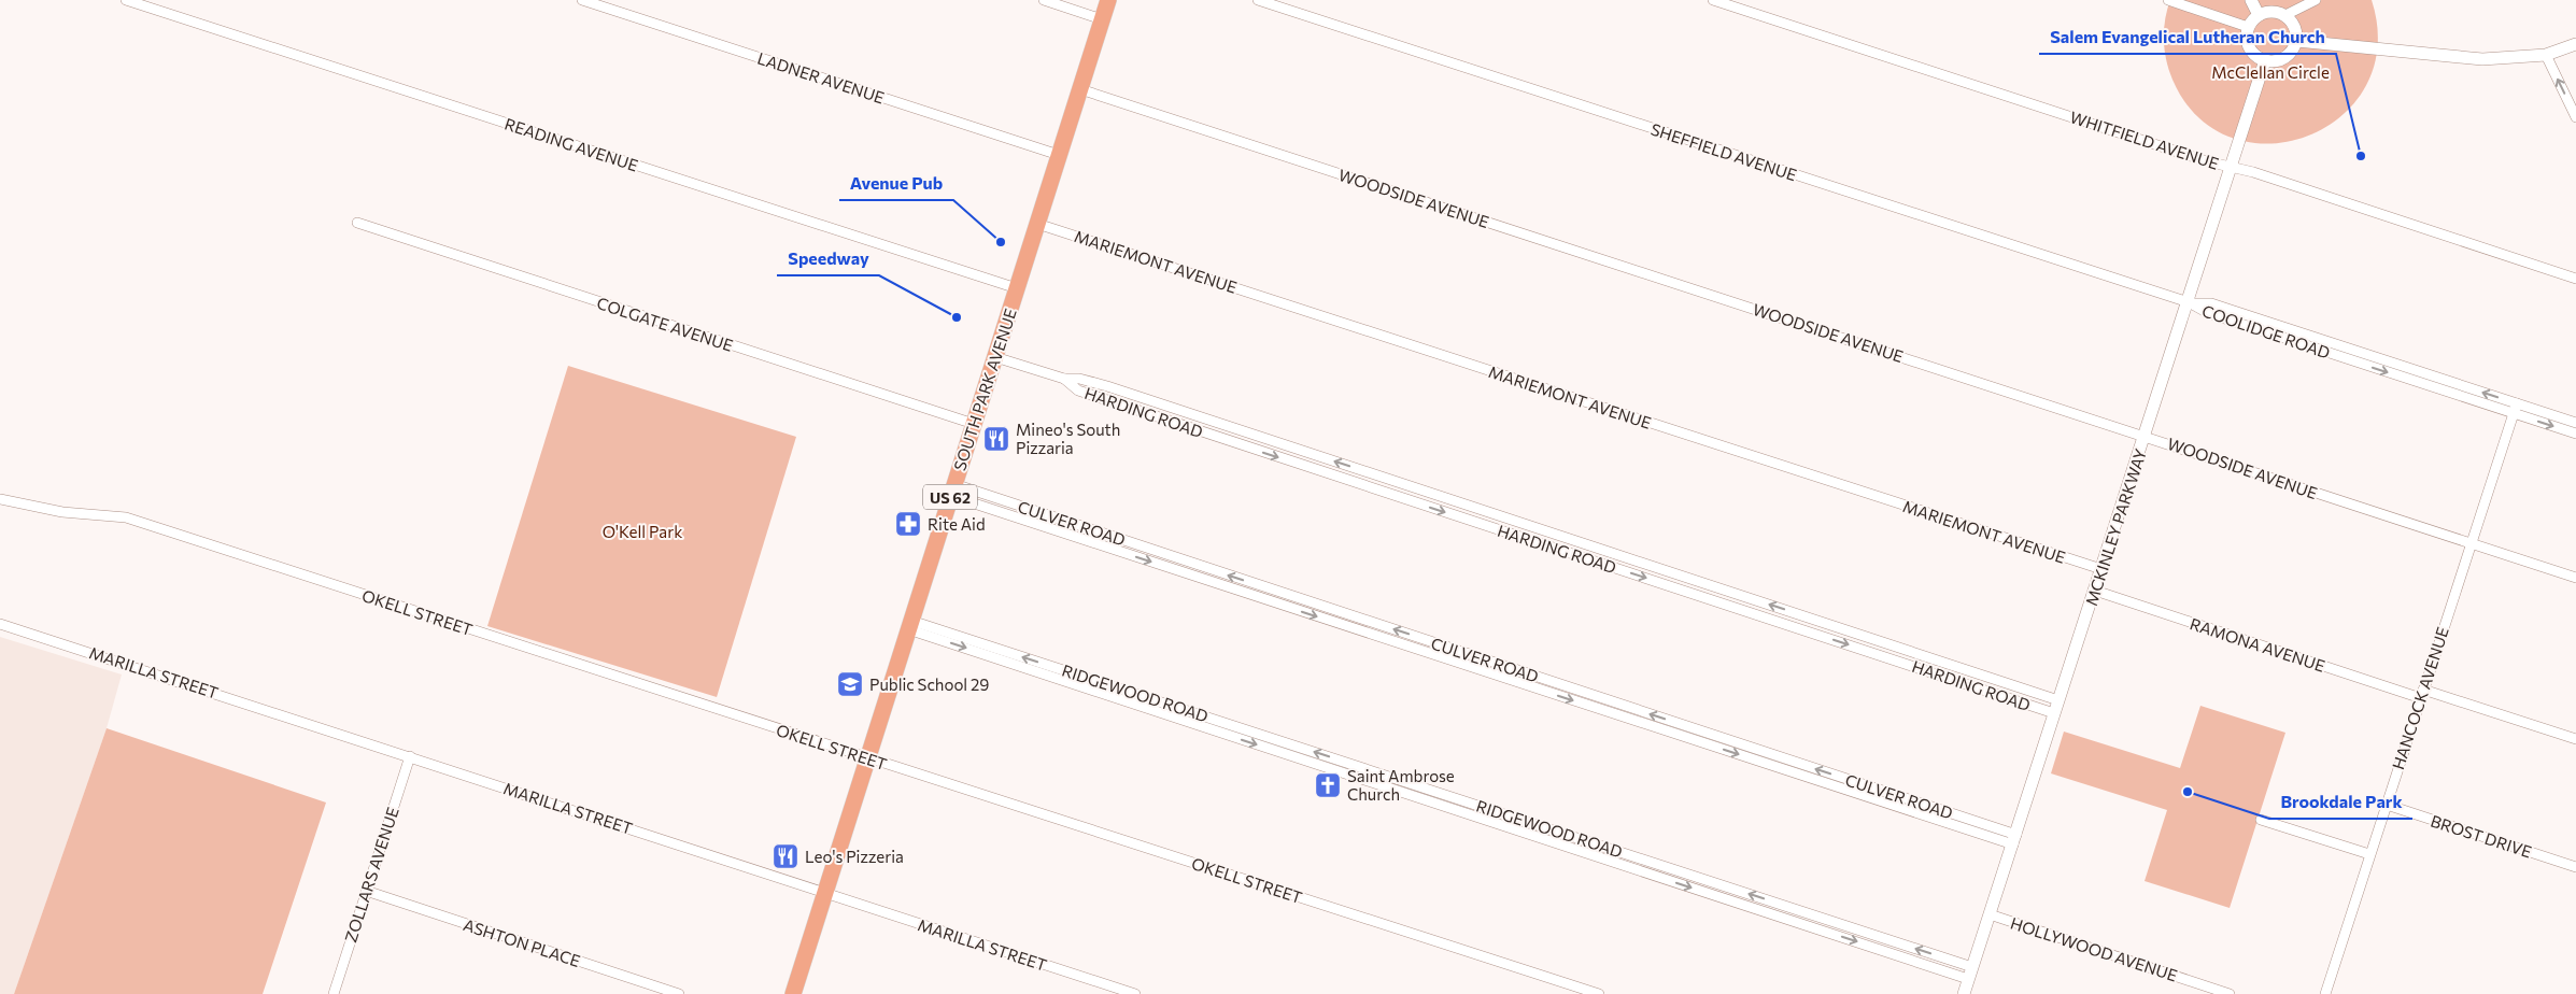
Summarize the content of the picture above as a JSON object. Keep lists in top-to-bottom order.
{
  "streets": {
    "main road": ["SOUTH PARK AVENUE", "US 62"],
    "street": [
      "LADNER AVENUE",
      "WHITFIELD AVENUE",
      "READING AVENUE",
      "SHEFFIELD AVENUE",
      "WOODSIDE AVENUE",
      "MARIEMONT AVENUE",
      "COLGATE AVENUE",
      "COOLIDGE ROAD",
      "HARDING ROAD",
      "CULVER ROAD",
      "MCKINLEY PARKWAY",
      "OKELL STREET",
      "RAMONA AVENUE",
      "MARILLA STREET",
      "RIDGEWOOD ROAD",
      "HANCOCK AVENUE",
      "BROST DRIVE",
      "ZOLLARS AVENUE",
      "ASHTON PLACE",
      "HOLLYWOOD AVENUE"
    ]
  },
  "crossings": [
    ["LADNER AVENUE", "SOUTH PARK AVENUE"],
    ["WHITFIELD AVENUE", "MCKINLEY PARKWAY"],
    ["READING AVENUE", "SOUTH PARK AVENUE"],
    ["SHEFFIELD AVENUE", "COOLIDGE ROAD"],
    ["SHEFFIELD AVENUE", "MCKINLEY PARKWAY"],
    ["WOODSIDE AVENUE", "SOUTH PARK AVENUE"],
    ["WOODSIDE AVENUE", "MCKINLEY PARKWAY"],
    ["WOODSIDE AVENUE", "HANCOCK AVENUE"],
    ["MARIEMONT AVENUE", "SOUTH PARK AVENUE"],
    ["MARIEMONT AVENUE", "MCKINLEY PARKWAY"],
    ["COLGATE AVENUE", "SOUTH PARK AVENUE"],
    ["COOLIDGE ROAD", "MCKINLEY PARKWAY"],
    ["COOLIDGE ROAD", "HANCOCK AVENUE"],
    ["SOUTH PARK AVENUE", "HARDING ROAD"],
    ["SOUTH PARK AVENUE", "CULVER ROAD"],
    ["SOUTH PARK AVENUE", "OKELL STREET"],
    ["SOUTH PARK AVENUE", "MARILLA STREET"],
    ["SOUTH PARK AVENUE", "RIDGEWOOD ROAD"],
    ["HARDING ROAD", "MCKINLEY PARKWAY"],
    ["CULVER ROAD", "MCKINLEY PARKWAY"],
    ["MCKINLEY PARKWAY", "RAMONA AVENUE"],
    ["MCKINLEY PARKWAY", "RIDGEWOOD ROAD"],
    ["MCKINLEY PARKWAY", "HOLLYWOOD AVENUE"],
    ["RAMONA AVENUE", "HANCOCK AVENUE"],
    ["MARILLA STREET", "ZOLLARS AVENUE"],
    ["HANCOCK AVENUE", "BROST DRIVE"],
    ["ZOLLARS AVENUE", "ASHTON PLACE"]
  ],
  "parks": ["McClellan Circle", "O'Kell Park"],
  "places": {
    "other": [
      "Salem Evangelical Lutheran Church",
      "Avenue Pub",
      "Speedway",
      "Brookdale Park"
    ],
    "restaurant": ["Mineo's South Pizzaria", "Leo's Pizzeria"],
    "pharmacy": ["Rite Aid"],
    "school or university": ["Public School 29"],
    "church": ["Saint Ambrose Church"]
  }
}
